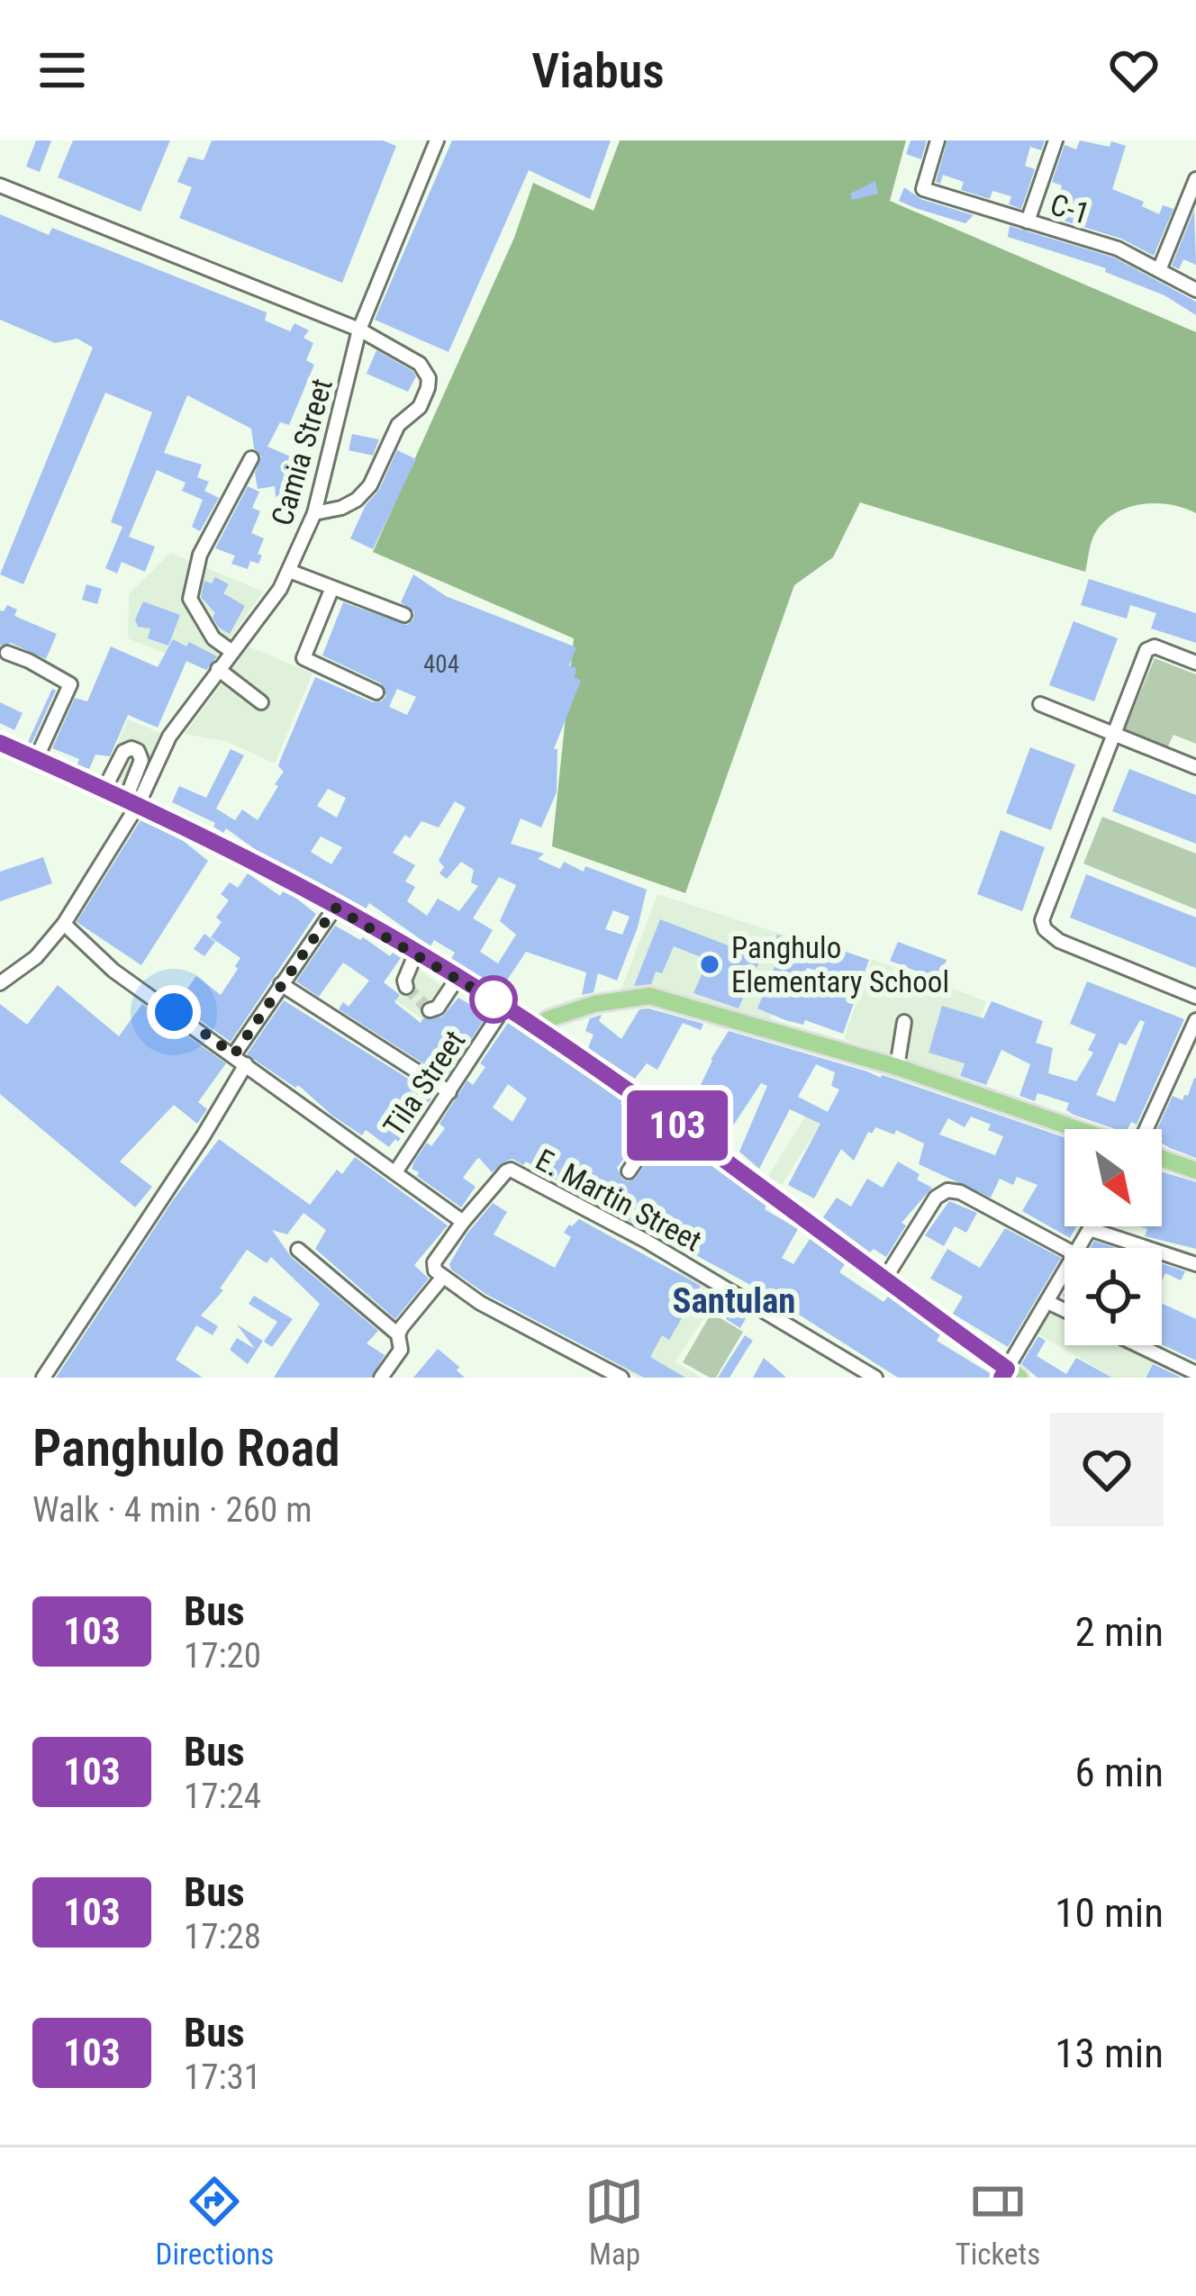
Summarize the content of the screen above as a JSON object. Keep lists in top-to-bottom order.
{
  "streets": {
    "street": [
      "C-1",
      "Camia Street",
      "Tila Street",
      "E. Martin Street"
    ]
  },
  "crossings": [
    ["Tila Street", "E. Martin Street"]
  ],
  "districts": ["Santulan"],
  "places": ["Panghulo Elementary School"],
  "lines": ["bus line 103"],
  "house_numbers": ["404"],
  "north": "bottom right",
  "page": {
    "header": "Viabus",
    "on_map": "103",
    "heading": ["Panghulo Road", "Walk · 4 min · 260 m"],
    "list": [
      {
        "mark": "103",
        "name": "Bus",
        "note": "17:20",
        "value": "2 min"
      },
      {
        "mark": "103",
        "name": "Bus",
        "note": "17:24",
        "value": "6 min"
      },
      {
        "mark": "103",
        "name": "Bus",
        "note": "17:28",
        "value": "10 min"
      },
      {
        "mark": "103",
        "name": "Bus",
        "note": "17:31",
        "value": "13 min"
      }
    ],
    "tabs": ["Directions", "Map", "Tickets"]
  }
}
